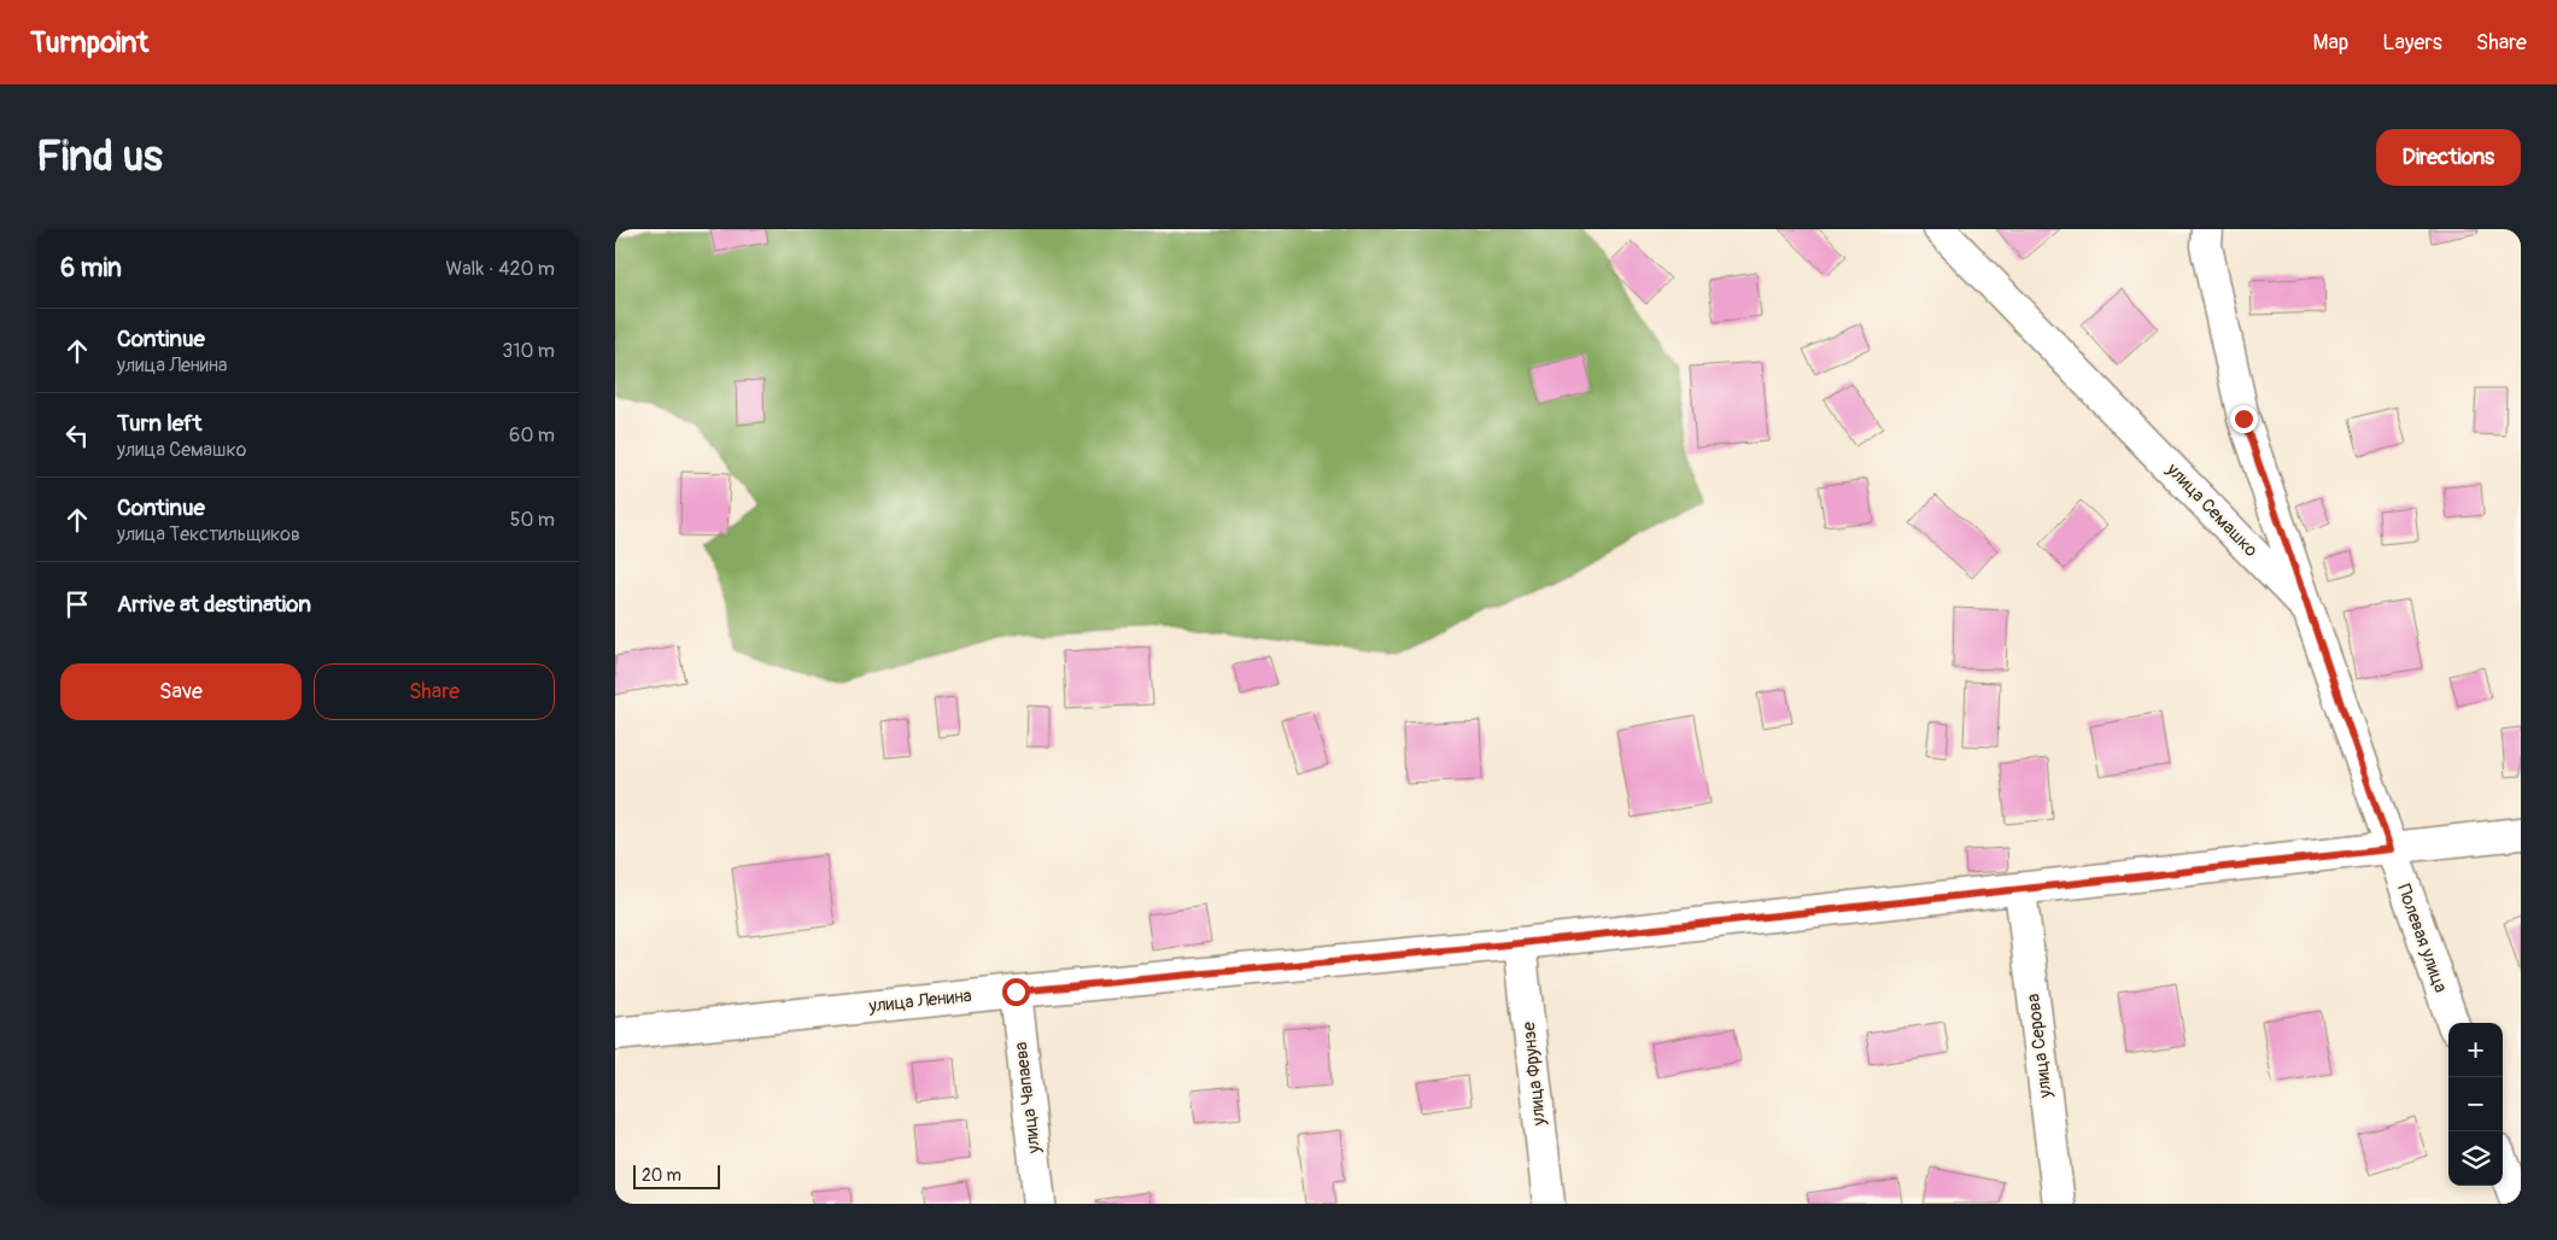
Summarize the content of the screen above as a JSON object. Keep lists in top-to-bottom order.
{
  "streets": {
    "street": [
      "улица Семашко",
      "Полевая улица",
      "улица Ленина",
      "улица Серова",
      "улица Фрунзе",
      "улица Чапаева"
    ]
  },
  "crossings": [
    ["улица Семашко", "Полевая улица"],
    ["улица Семашко", "улица Ленина"],
    ["Полевая улица", "улица Ленина"],
    ["улица Ленина", "улица Серова"],
    ["улица Ленина", "улица Фрунзе"],
    ["улица Ленина", "улица Чапаева"]
  ],
  "scale_bar": "20 m",
  "page": {
    "header": "Turnpoint",
    "nav": ["Map", "Layers", "Share"],
    "buttons": [
      "Directions",
      ["Save", "Share"]
    ],
    "title": "Find us",
    "heading": ["6 min", "Walk · 420 m"],
    "list": [
      ["Continue", "улица Ленина", "310 m"],
      ["Turn left", "улица Семашко", "60 m"],
      ["Continue", "улица Текстильщиков", "50 m"],
      "Arrive at destination"
    ],
    "map_buttons": ["+", "−"],
    "scale": "20 m"
  }
}
